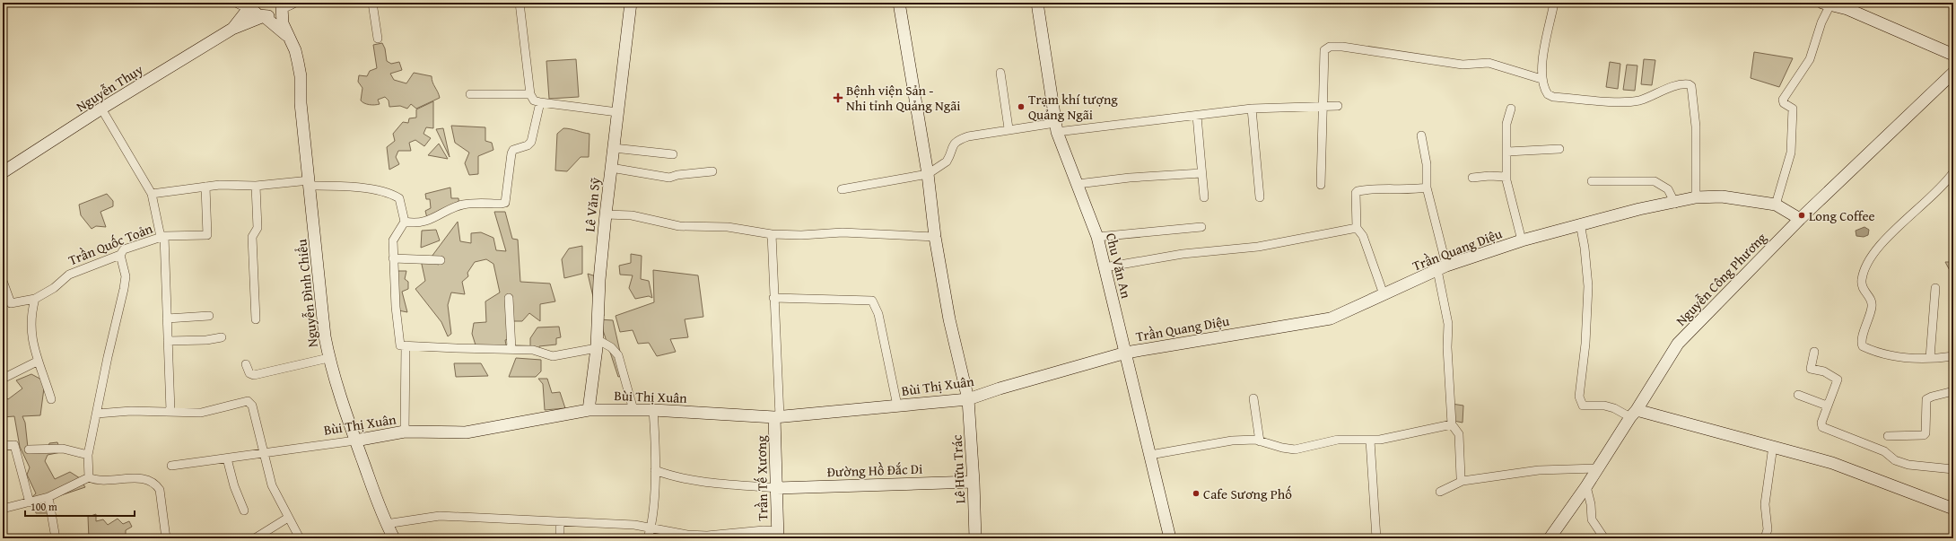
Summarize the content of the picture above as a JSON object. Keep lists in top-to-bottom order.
{
  "streets": {
    "street": [
      "Nguyễn Thụy",
      "Lê Văn Sỹ",
      "Trần Quốc Toản",
      "Trần Quang Diệu",
      "Chu Văn An",
      "Nguyễn Công Phương",
      "Nguyễn Đình Chiểu",
      "Bùi Thị Xuân",
      "Lê Hữu Trác",
      "Đường Hồ Đắc Di",
      "Trần Tế Xương"
    ]
  },
  "crossings": [
    ["Lê Văn Sỹ", "Bùi Thị Xuân"],
    ["Trần Quang Diệu", "Chu Văn An"],
    ["Trần Quang Diệu", "Nguyễn Công Phương"],
    ["Trần Quang Diệu", "Bùi Thị Xuân"],
    ["Chu Văn An", "Bùi Thị Xuân"],
    ["Nguyễn Đình Chiểu", "Bùi Thị Xuân"],
    ["Bùi Thị Xuân", "Lê Hữu Trác"],
    ["Bùi Thị Xuân", "Trần Tế Xương"],
    ["Lê Hữu Trác", "Đường Hồ Đắc Di"],
    ["Đường Hồ Đắc Di", "Trần Tế Xương"]
  ],
  "places": {
    "health": ["Bệnh viện Sản - Nhi tỉnh Quảng Ngãi"],
    "other": ["Trạm khí tượng Quảng Ngãi", "Long Coffee", "Cafe Sương Phố"]
  },
  "scale_bar": "100 m"
}
